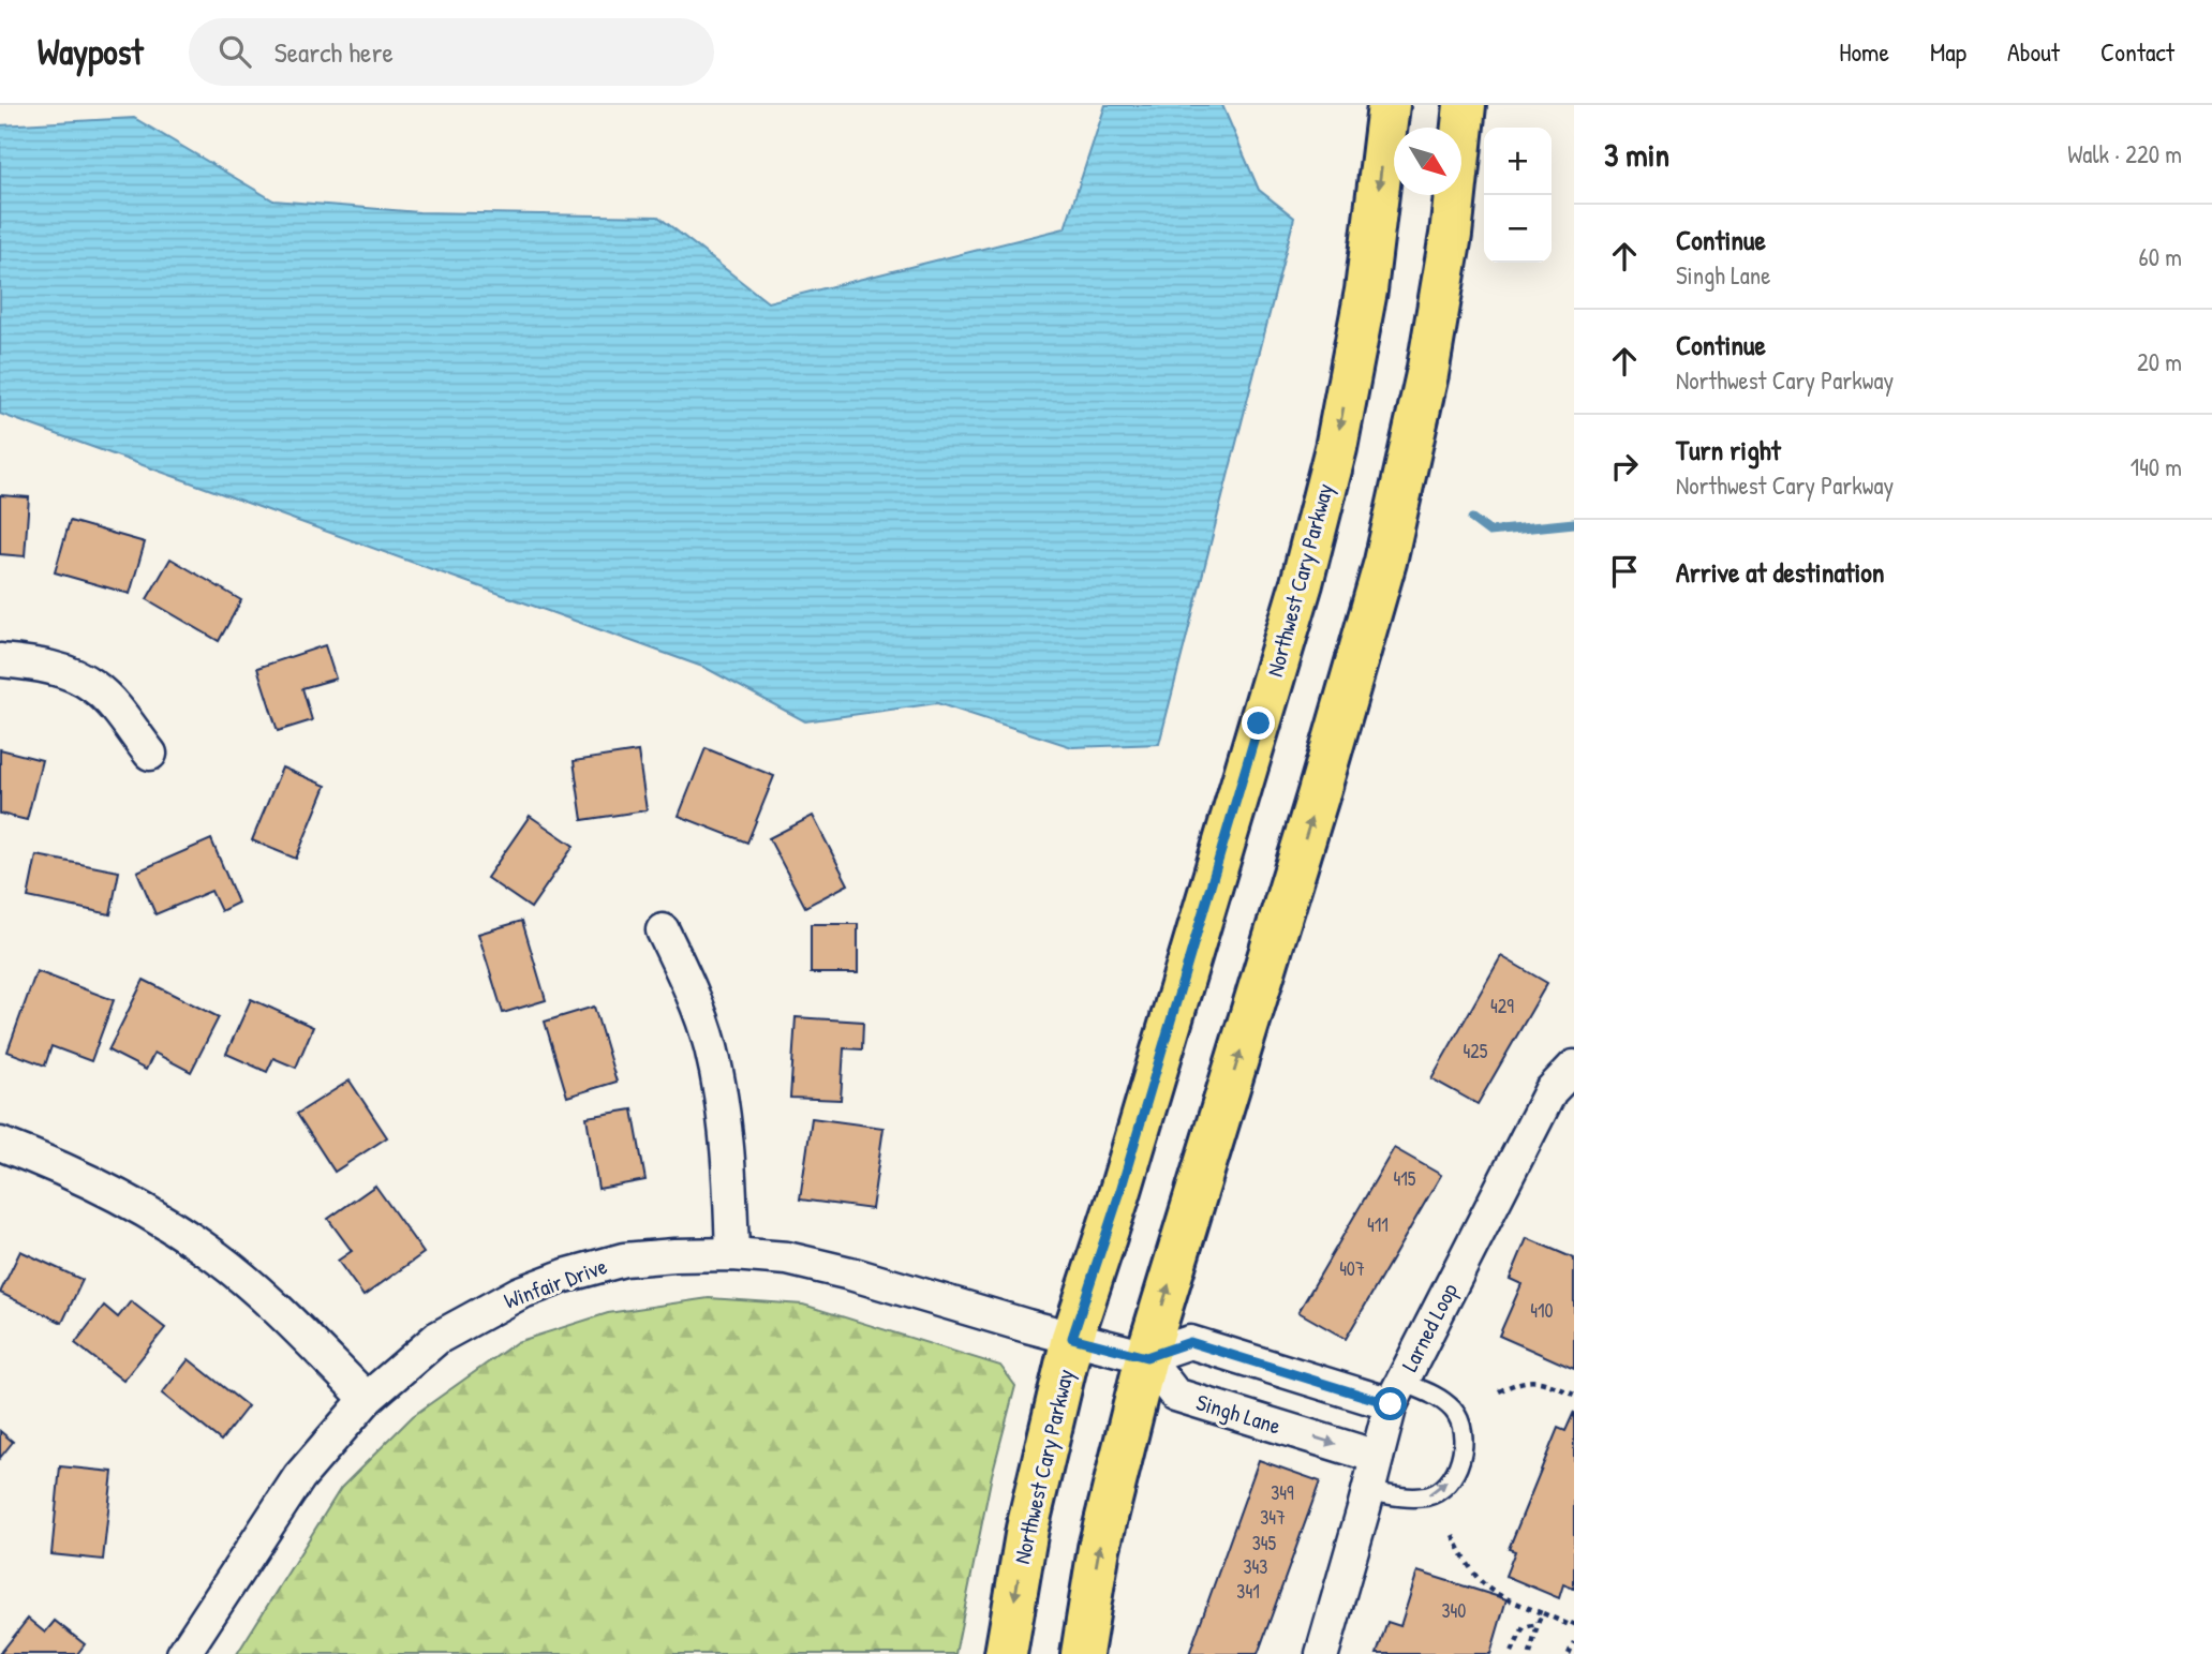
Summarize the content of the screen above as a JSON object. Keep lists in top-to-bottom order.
{
  "streets": {
    "main road": ["Northwest Cary Parkway"],
    "street": ["Winfair Drive", "Larned Loop", "Singh Lane"]
  },
  "crossings": [
    ["Northwest Cary Parkway", "Winfair Drive"],
    ["Northwest Cary Parkway", "Singh Lane"],
    ["Larned Loop", "Singh Lane"]
  ],
  "house_numbers": [
    "429",
    "425",
    "415",
    "411",
    "407",
    "410",
    "349",
    "347",
    "345",
    "343",
    "341",
    "340"
  ],
  "north": "bottom right",
  "page": {
    "header": "Waypost",
    "search": "Search here",
    "nav": [
      "Home",
      "Map",
      "About",
      "Contact"
    ],
    "heading": ["3 min", "Walk · 220 m"],
    "map_buttons": ["+", "−"],
    "list": [
      ["Continue", "Singh Lane", "60 m"],
      ["Continue", "Northwest Cary Parkway", "20 m"],
      ["Turn right", "Northwest Cary Parkway", "140 m"],
      "Arrive at destination"
    ]
  }
}
